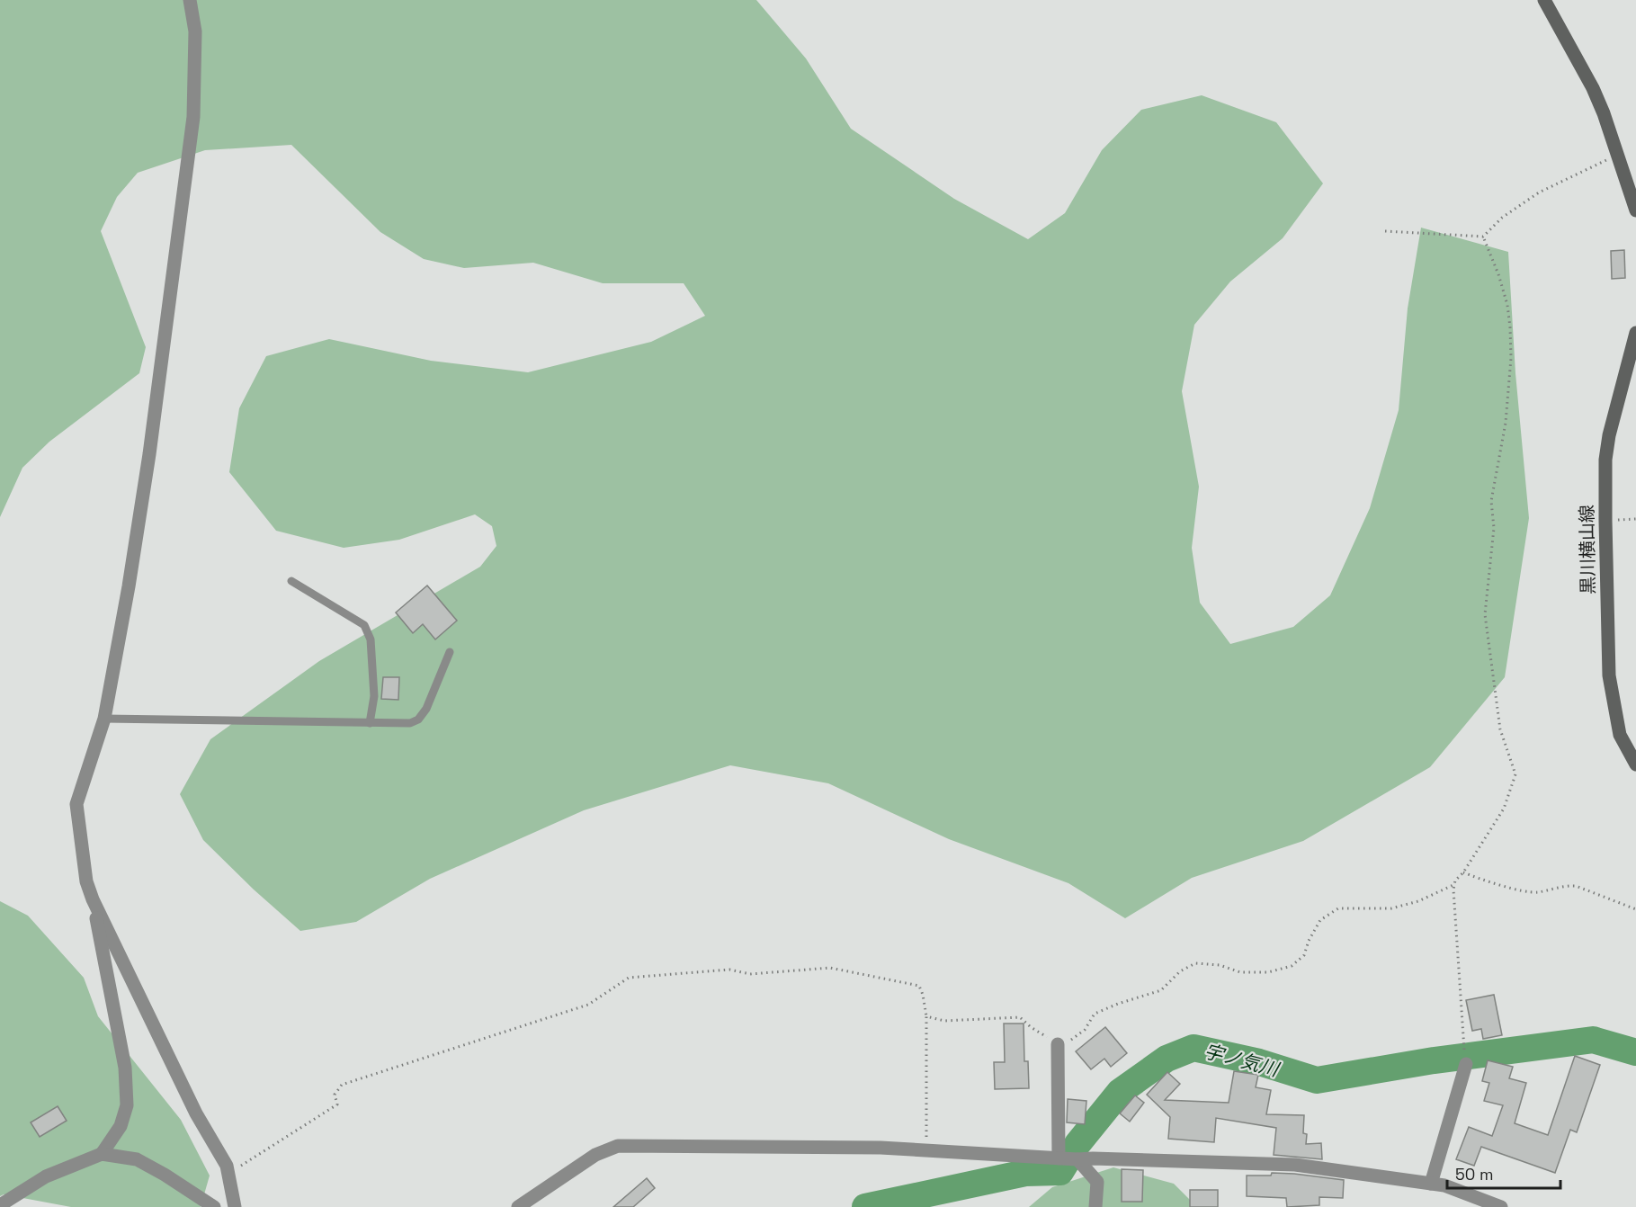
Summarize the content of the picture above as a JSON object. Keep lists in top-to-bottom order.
{
  "streets": {
    "main road": ["黒川横山線"]
  },
  "water": ["宇ノ気川"],
  "scale_bar": "50 m"
}
